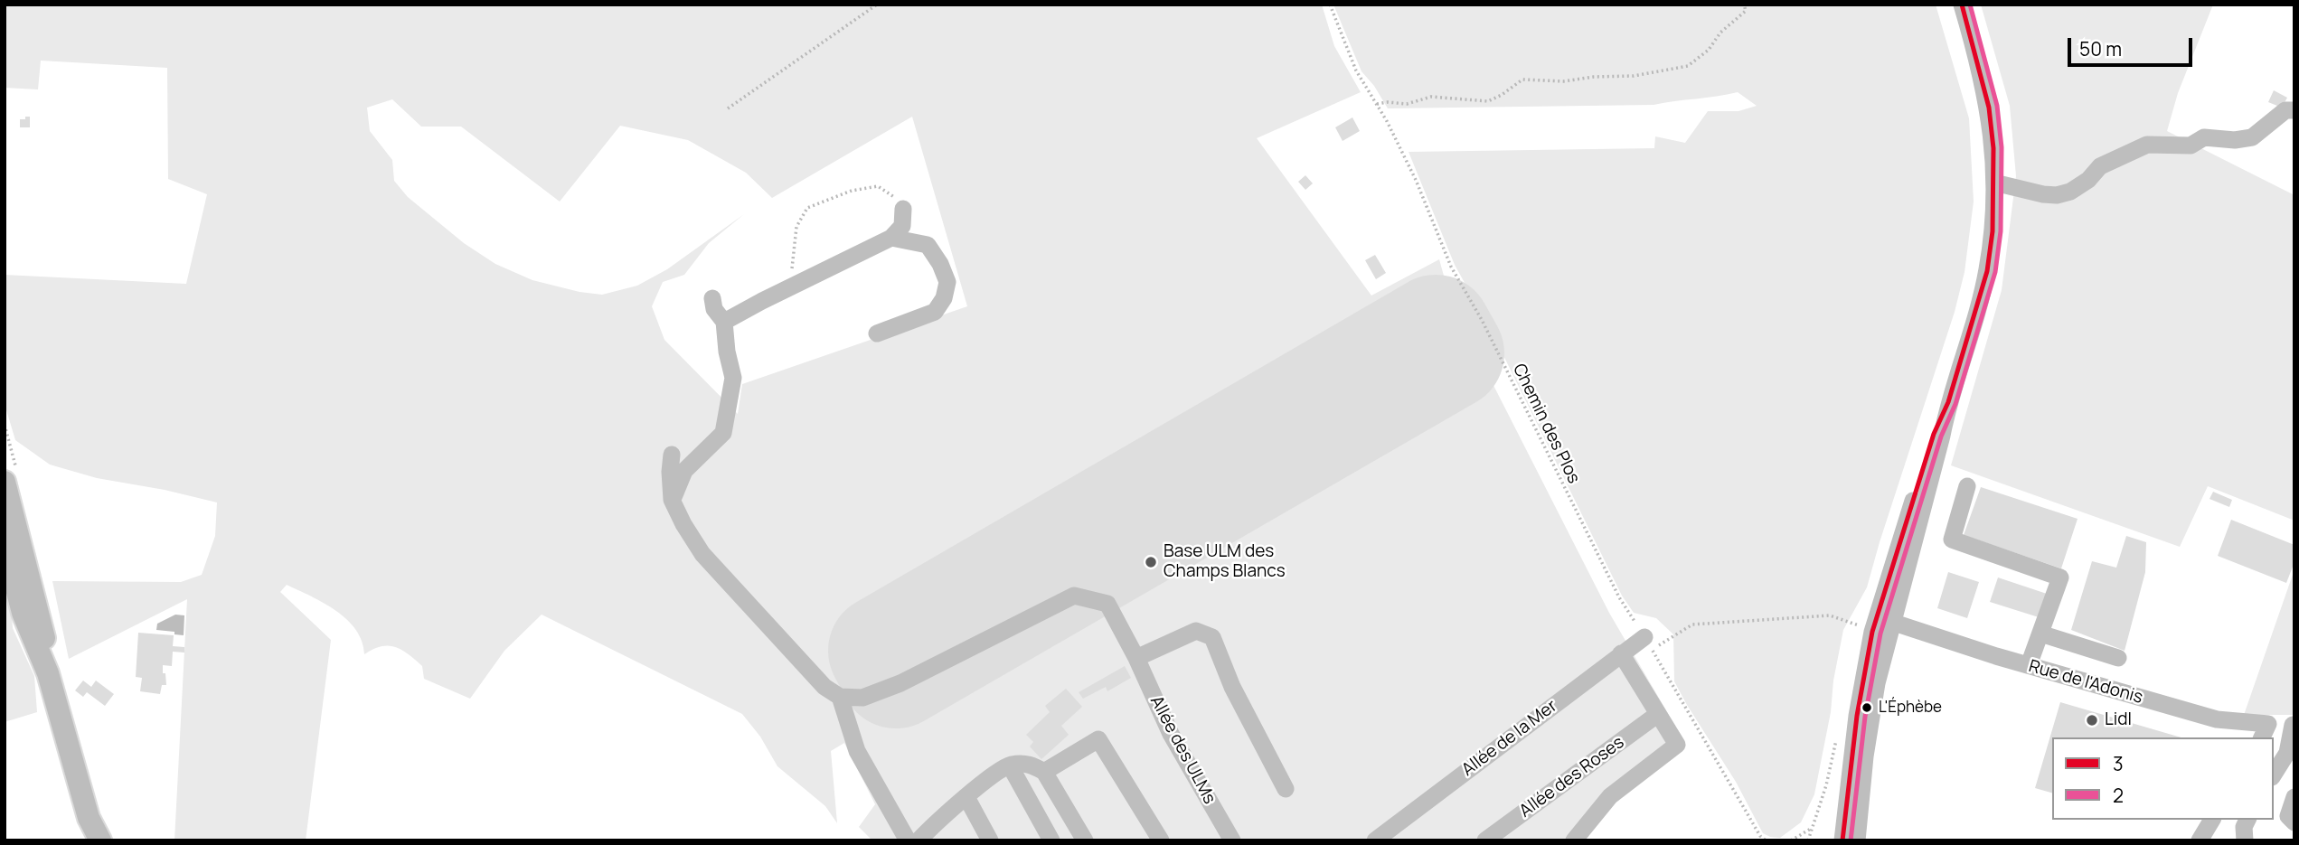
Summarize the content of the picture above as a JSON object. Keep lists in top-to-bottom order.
{
  "streets": {
    "street": [
      "Rue de l'Adonis",
      "Allée de la Mer",
      "Allée des ULMs",
      "Allée des Roses"
    ],
    "path": ["Chemin des Plos"]
  },
  "crossings": [
    ["Chemin des Plos", "Allée de la Mer"]
  ],
  "places": ["Base ULM des Champs Blancs", "L'Éphèbe", "Lidl"],
  "lines": ["transit line 3", "transit line 2"],
  "legend": ["3", "2"],
  "scale_bar": "50 m"
}
